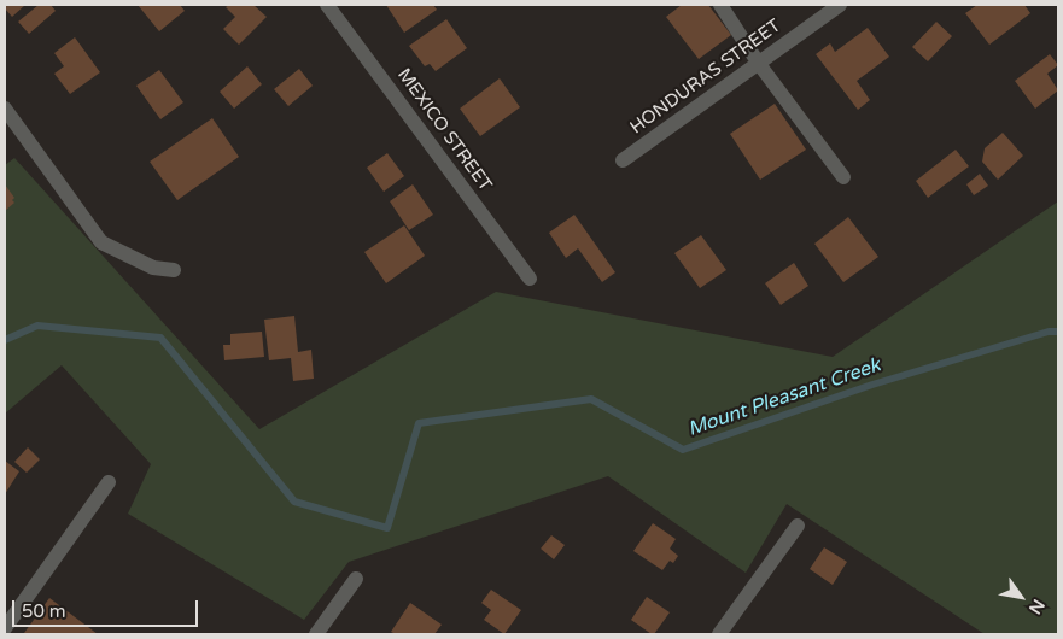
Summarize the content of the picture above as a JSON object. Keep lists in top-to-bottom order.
{
  "streets": {
    "street": ["HONDURAS STREET", "MEXICO STREET"]
  },
  "water": ["Mount Pleasant Creek"],
  "scale_bar": "50 m",
  "north": "bottom right"
}
